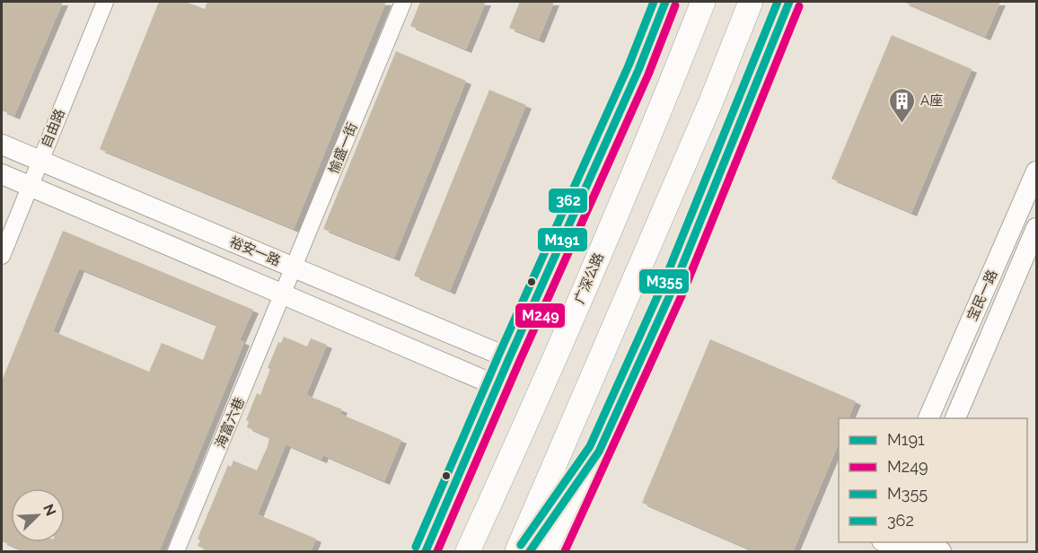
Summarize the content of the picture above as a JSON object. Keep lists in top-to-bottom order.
{
  "streets": {
    "highway": ["广深公路"],
    "main road": ["裕安一路", "宝民一路"],
    "street": ["自由路", "愉盛一街", "海富六巷"]
  },
  "crossings": [
    ["自由路", "裕安一路"],
    ["愉盛一街", "裕安一路"],
    ["愉盛一街", "海富六巷"]
  ],
  "places": {
    "building": ["A座"]
  },
  "lines": [
    "transit line M191",
    "transit line M355",
    "transit line 362",
    "transit line M249"
  ],
  "legend": [
    "M191",
    "M249",
    "M355",
    "362"
  ],
  "north": "top right"
}
